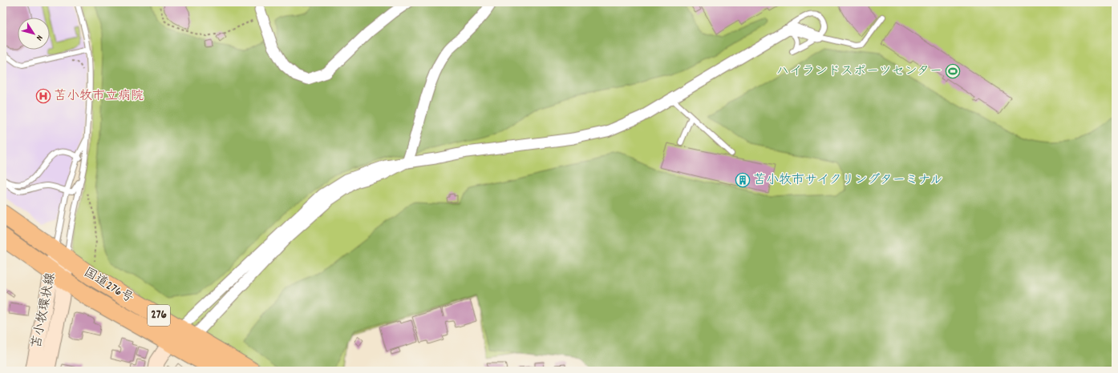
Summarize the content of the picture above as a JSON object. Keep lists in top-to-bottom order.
{
  "streets": {
    "highway": ["国道276号", "276"],
    "main road": ["苫小牧環状線"]
  },
  "crossings": [
    ["国道276号", "苫小牧環状線"]
  ],
  "places": {
    "sports": ["ハイランドスポーツセンター"],
    "hospital": ["苫小牧市立病院"],
    "building": ["苫小牧市サイクリングターミナル"]
  },
  "north": "bottom right"
}
